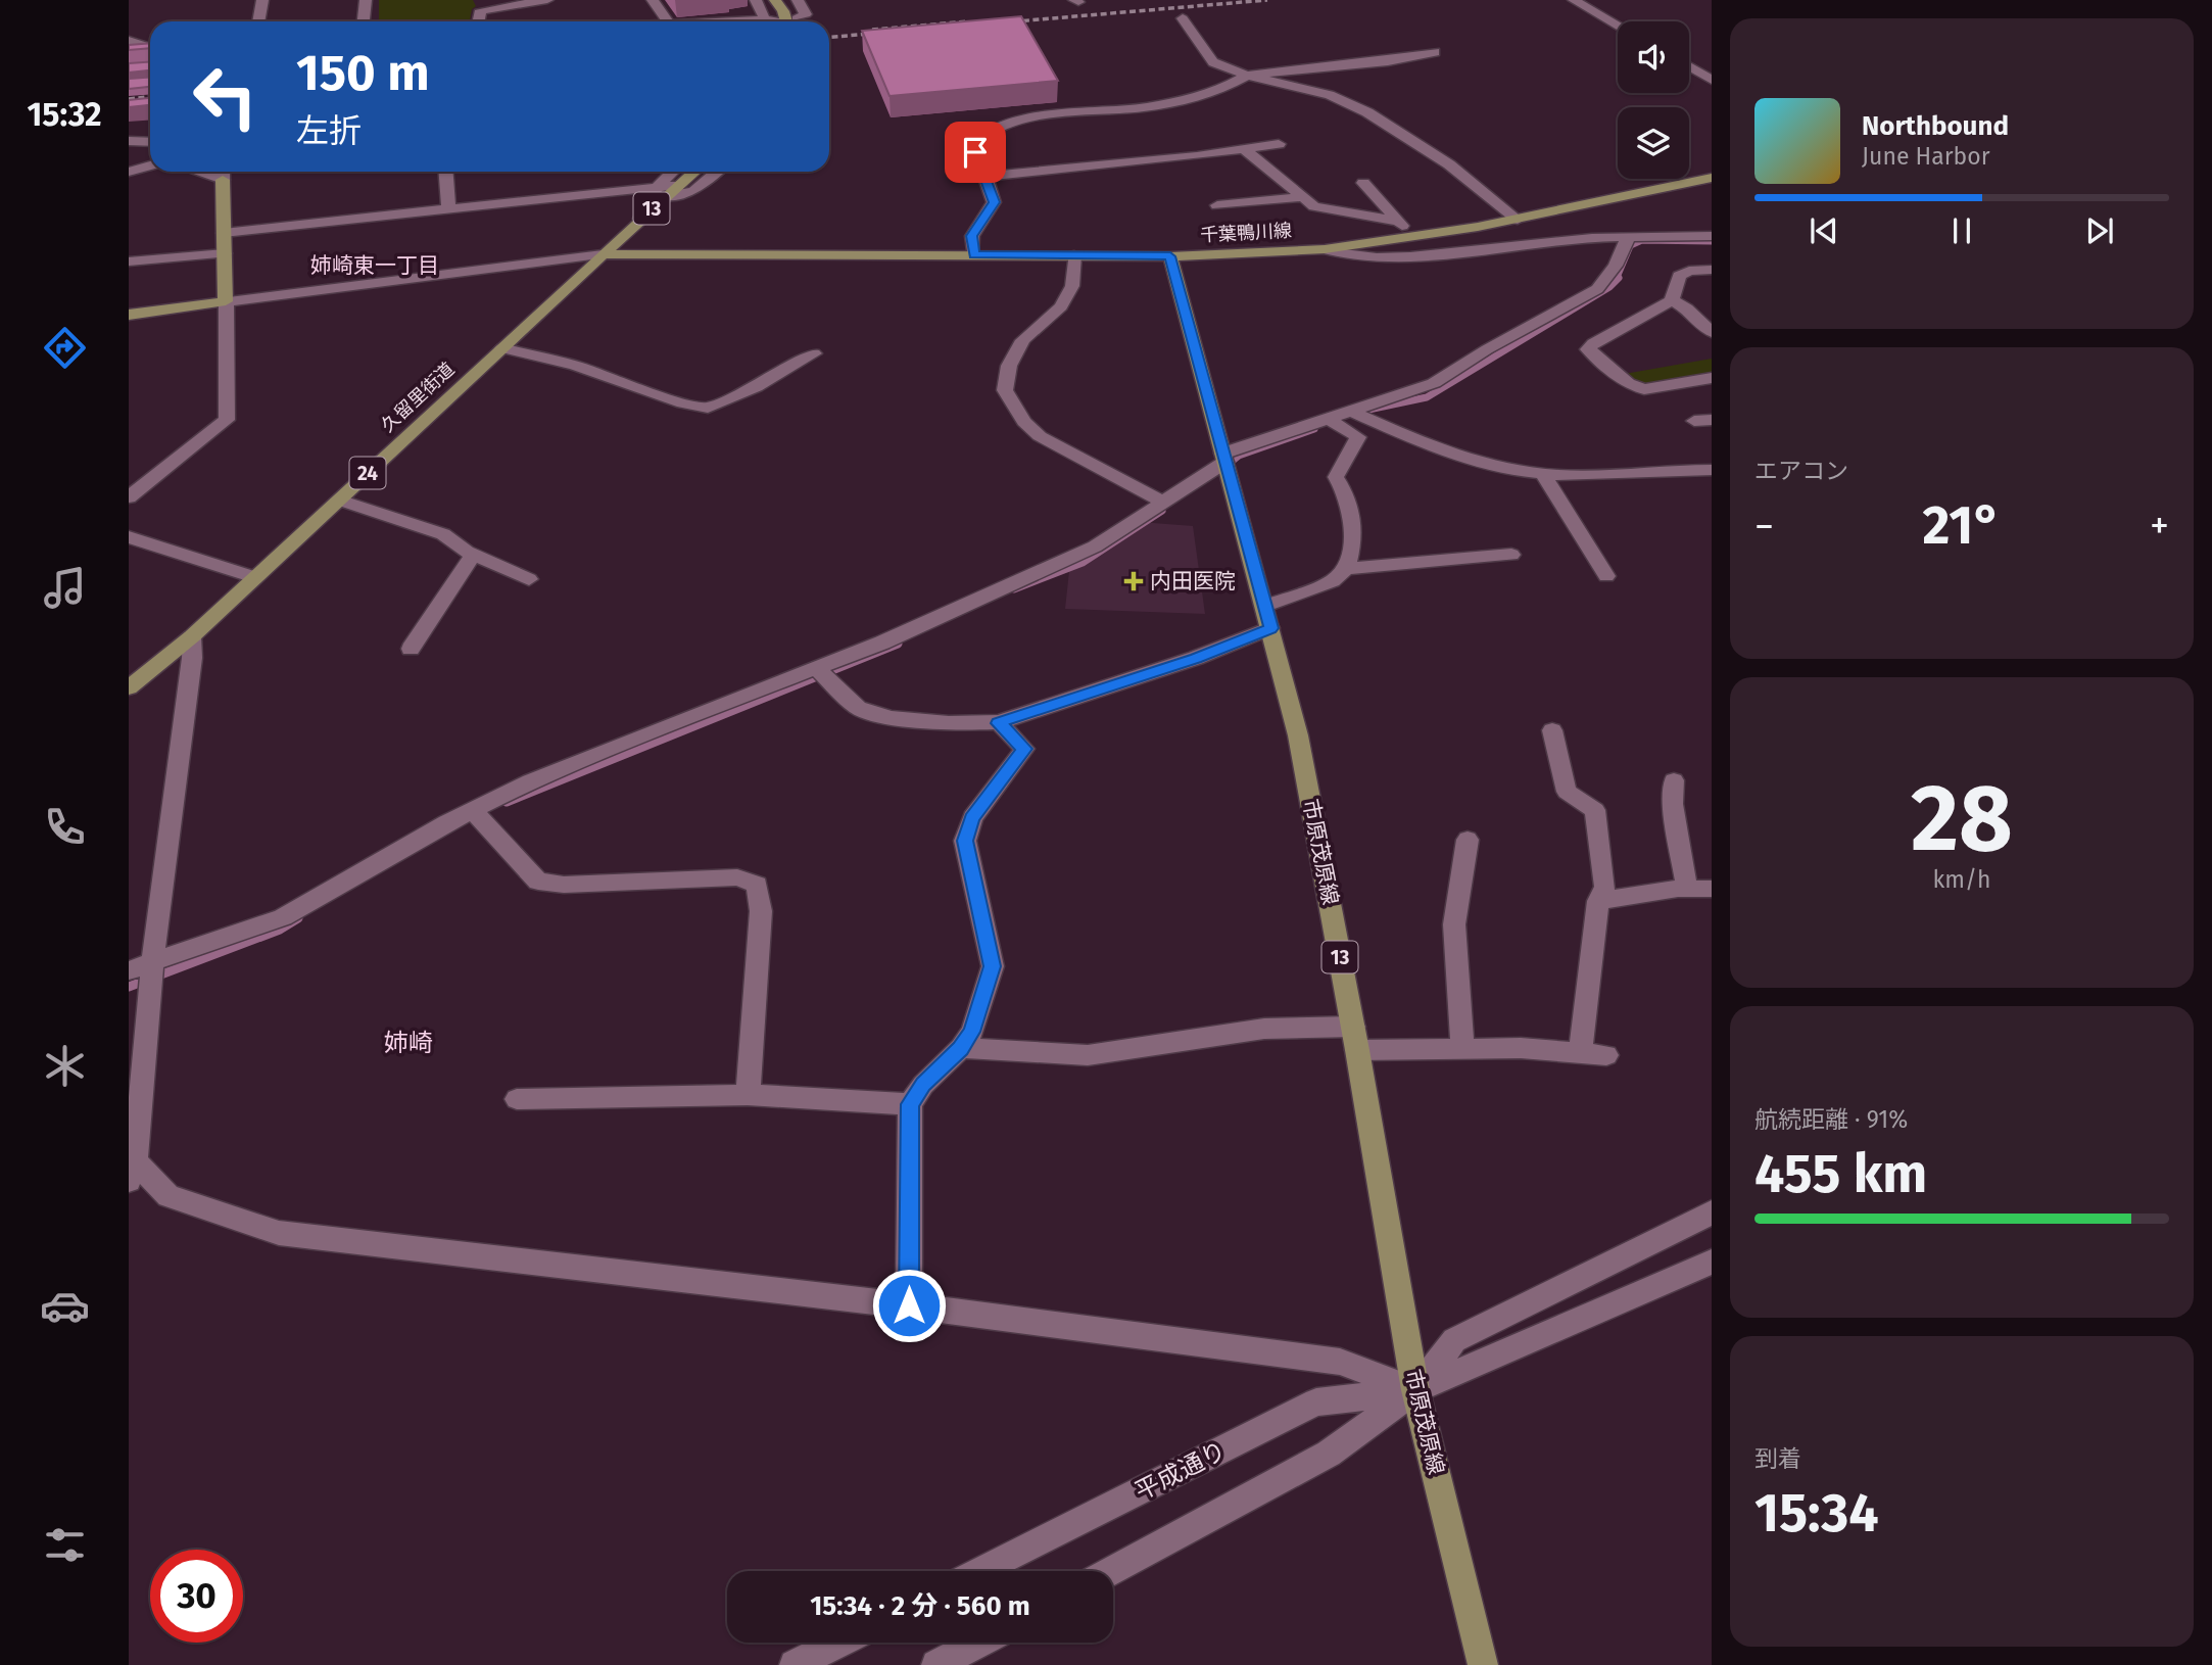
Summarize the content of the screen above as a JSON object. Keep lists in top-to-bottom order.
{
  "streets": {
    "main road": [
      "13",
      "千葉鴨川線",
      "久留里街道",
      "24",
      "市原茂原線"
    ],
    "street": ["平成通り"]
  },
  "crossings": [
    ["千葉鴨川線", "久留里街道"],
    ["千葉鴨川線", "市原茂原線"],
    ["市原茂原線", "平成通り"]
  ],
  "districts": ["姉崎東一丁目", "姉崎"],
  "places": {
    "health": ["内田医院"]
  },
  "page": {
    "tabs": "15:32",
    "turn": ["150 m", "左折"],
    "song": ["Northbound", "June Harbor"],
    "tile": [
      "エアコン",
      ["28", "km/h"],
      ["航続距離 · 91%", "455 km"],
      ["到着", "15:34"]
    ],
    "heat": ["−", "21°", "+"],
    "limit": "30",
    "trip": "15:34 · 2 分 · 560 m"
  }
}
